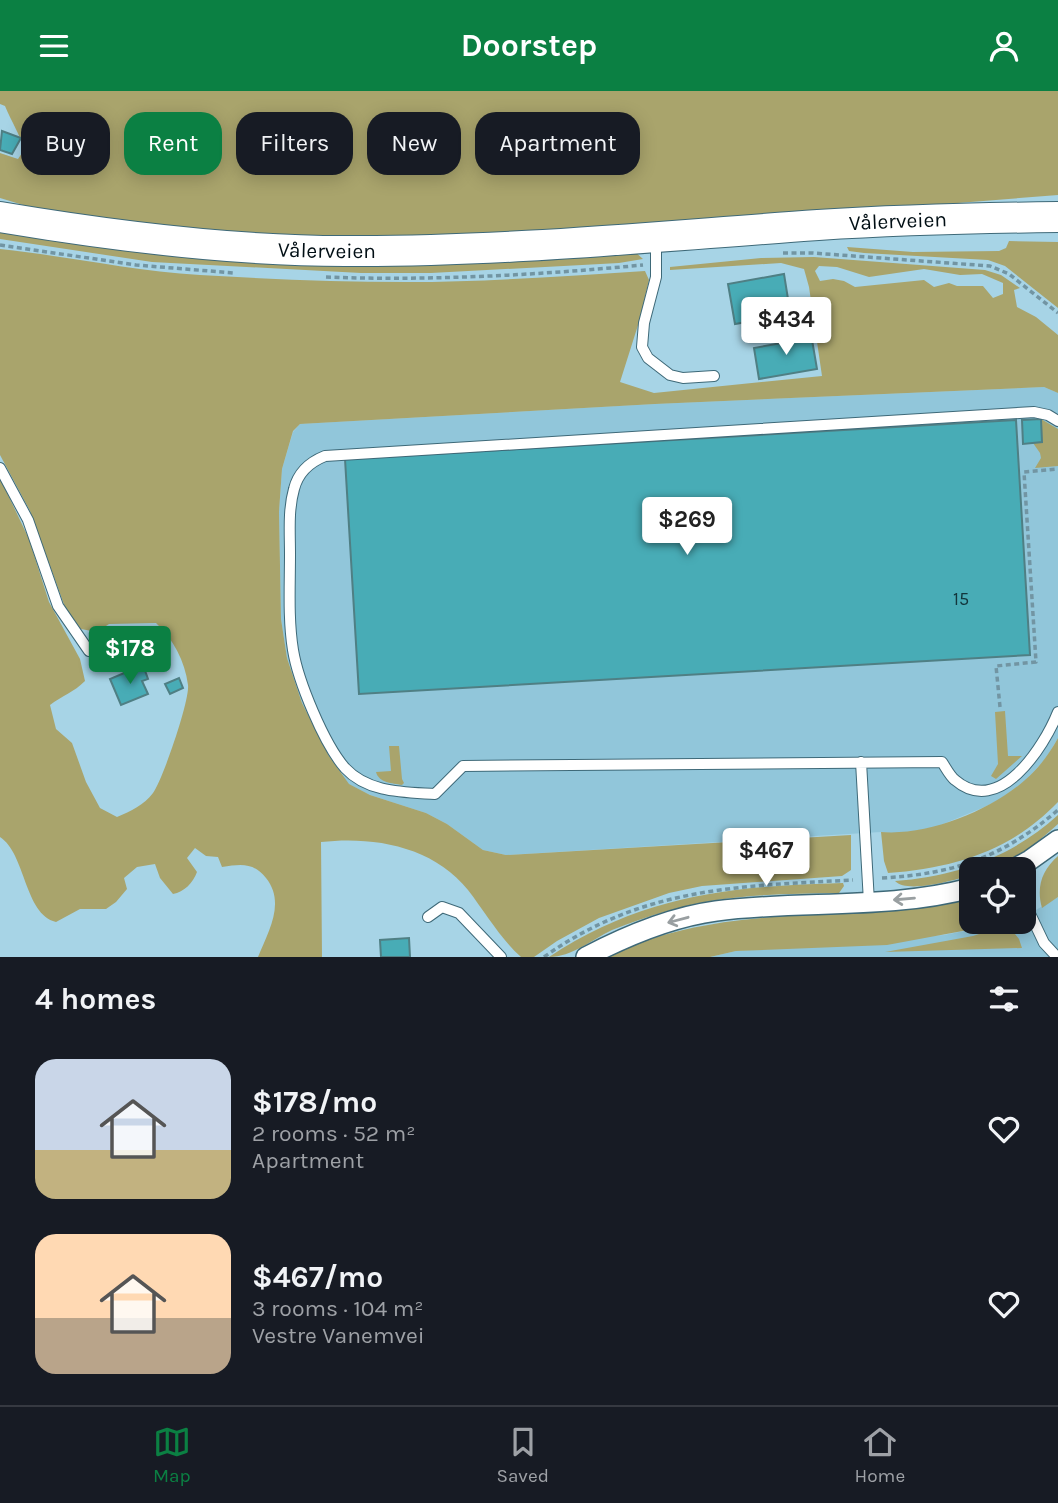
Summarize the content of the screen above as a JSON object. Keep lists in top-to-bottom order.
{
  "streets": {
    "main road": ["Vålerveien"]
  },
  "house_numbers": ["15"],
  "page": {
    "header": "Doorstep",
    "chip": [
      "Buy",
      "Rent",
      "Filters",
      "New",
      "Apartment"
    ],
    "price": [
      "$434",
      "$269",
      "$178",
      "$467"
    ],
    "heading": "4 homes",
    "list": [
      {
        "name": "$178/mo",
        "note": "2 rooms · 52 m² · Apartment"
      },
      {
        "name": "$467/mo",
        "note": "3 rooms · 104 m² · Vestre Vanemvei"
      }
    ],
    "tabs": ["Map", "Saved", "Home"]
  }
}
